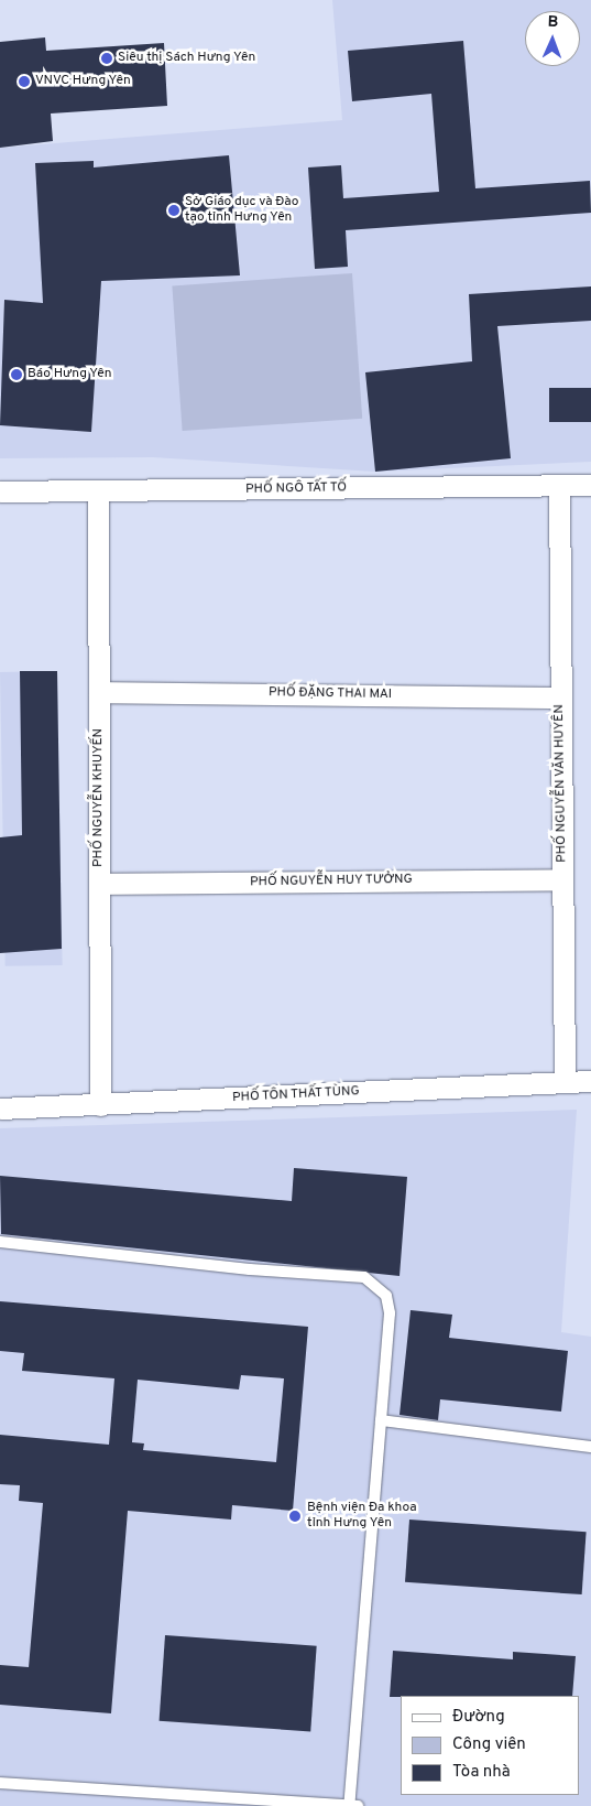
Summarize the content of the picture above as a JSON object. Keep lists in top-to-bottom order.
{
  "streets": {
    "street": [
      "PHỐ NGÔ TẤT TỐ",
      "PHỐ ĐẶNG THAI MAI",
      "PHỐ NGUYỄN VĂN HUYÊN",
      "PHỐ NGUYỄN KHUYẾN",
      "PHỐ NGUYỄN HUY TƯỞNG",
      "PHỐ TÔN THẤT TÙNG"
    ]
  },
  "crossings": [
    ["PHỐ NGÔ TẤT TỐ", "PHỐ NGUYỄN VĂN HUYÊN"],
    ["PHỐ NGÔ TẤT TỐ", "PHỐ NGUYỄN KHUYẾN"],
    ["PHỐ ĐẶNG THAI MAI", "PHỐ NGUYỄN VĂN HUYÊN"],
    ["PHỐ ĐẶNG THAI MAI", "PHỐ NGUYỄN KHUYẾN"],
    ["PHỐ NGUYỄN VĂN HUYÊN", "PHỐ NGUYỄN HUY TƯỞNG"],
    ["PHỐ NGUYỄN VĂN HUYÊN", "PHỐ TÔN THẤT TÙNG"],
    ["PHỐ NGUYỄN KHUYẾN", "PHỐ NGUYỄN HUY TƯỞNG"],
    ["PHỐ NGUYỄN KHUYẾN", "PHỐ TÔN THẤT TÙNG"]
  ],
  "places": [
    "Siêu thị Sách Hưng Yên",
    "VNVC Hưng Yên",
    "Sở Giáo dục và Đào tạo tỉnh Hưng Yên",
    "Báo Hưng Yên",
    "Bệnh viện Đa khoa tỉnh Hưng Yên"
  ],
  "legend": ["Đường", "Công viên", "Tòa nhà"],
  "north": "top"
}
